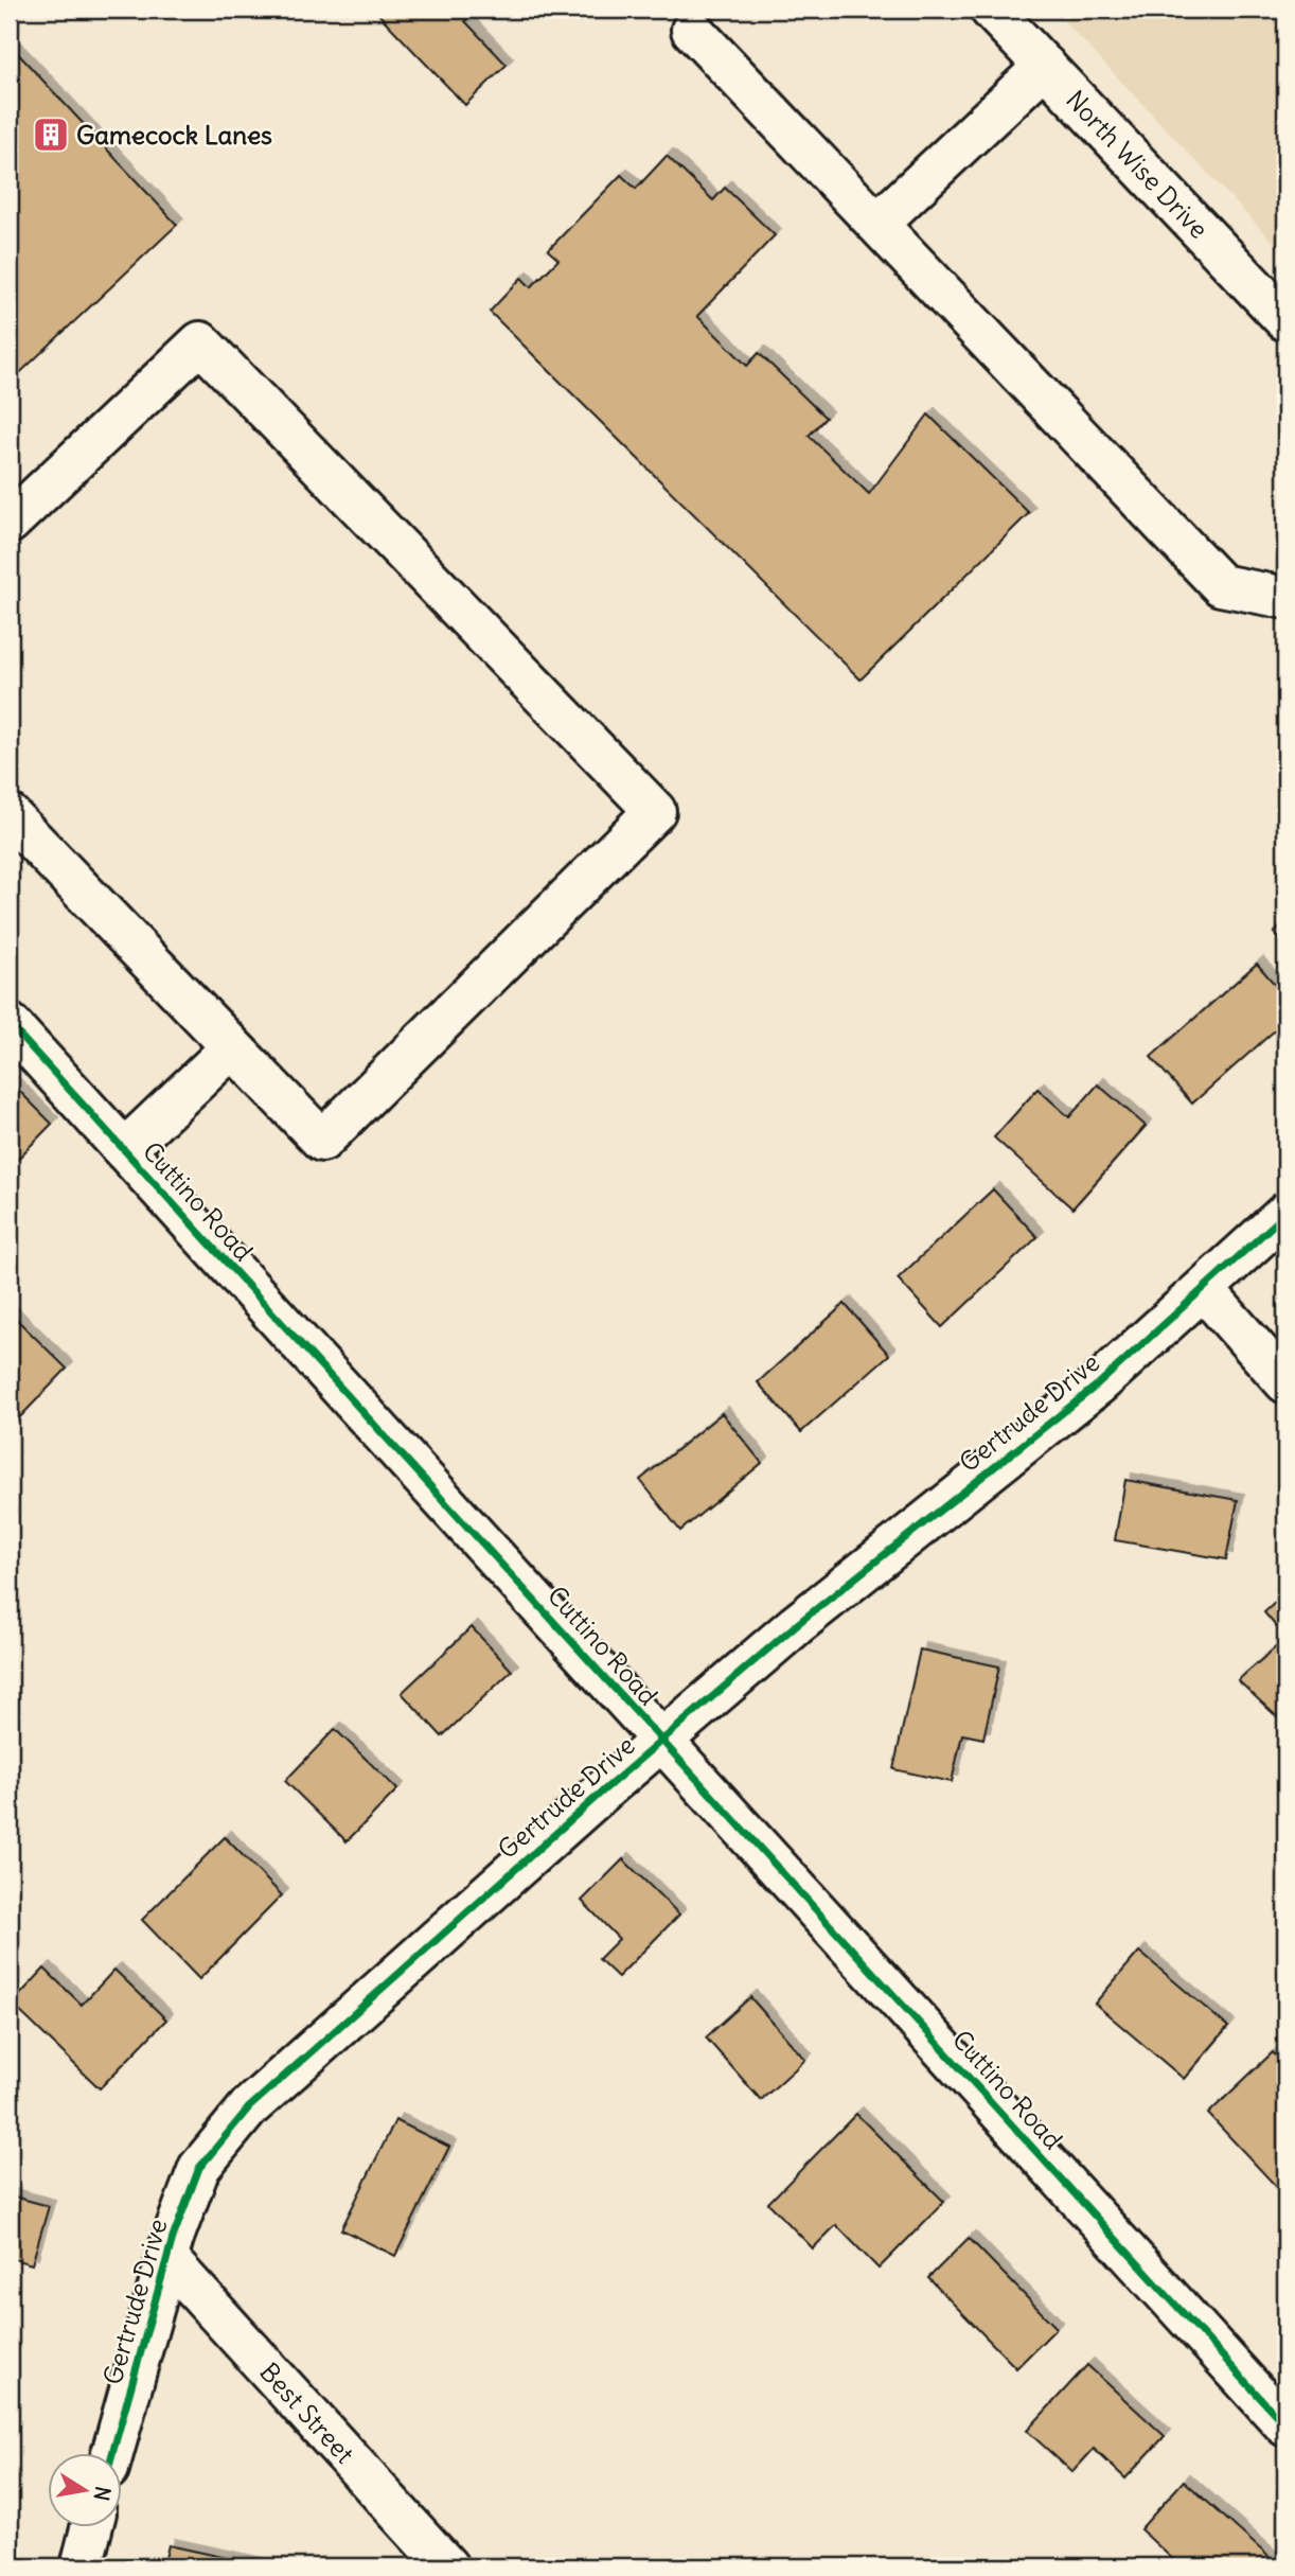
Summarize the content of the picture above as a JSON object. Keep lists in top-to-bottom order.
{
  "streets": {
    "street": [
      "North Wise Drive",
      "Cuttino Road",
      "Gertrude Drive",
      "Best Street"
    ]
  },
  "crossings": [
    ["Cuttino Road", "Gertrude Drive"],
    ["Gertrude Drive", "Best Street"]
  ],
  "places": {
    "building": ["Gamecock Lanes"]
  },
  "north": "right"
}
